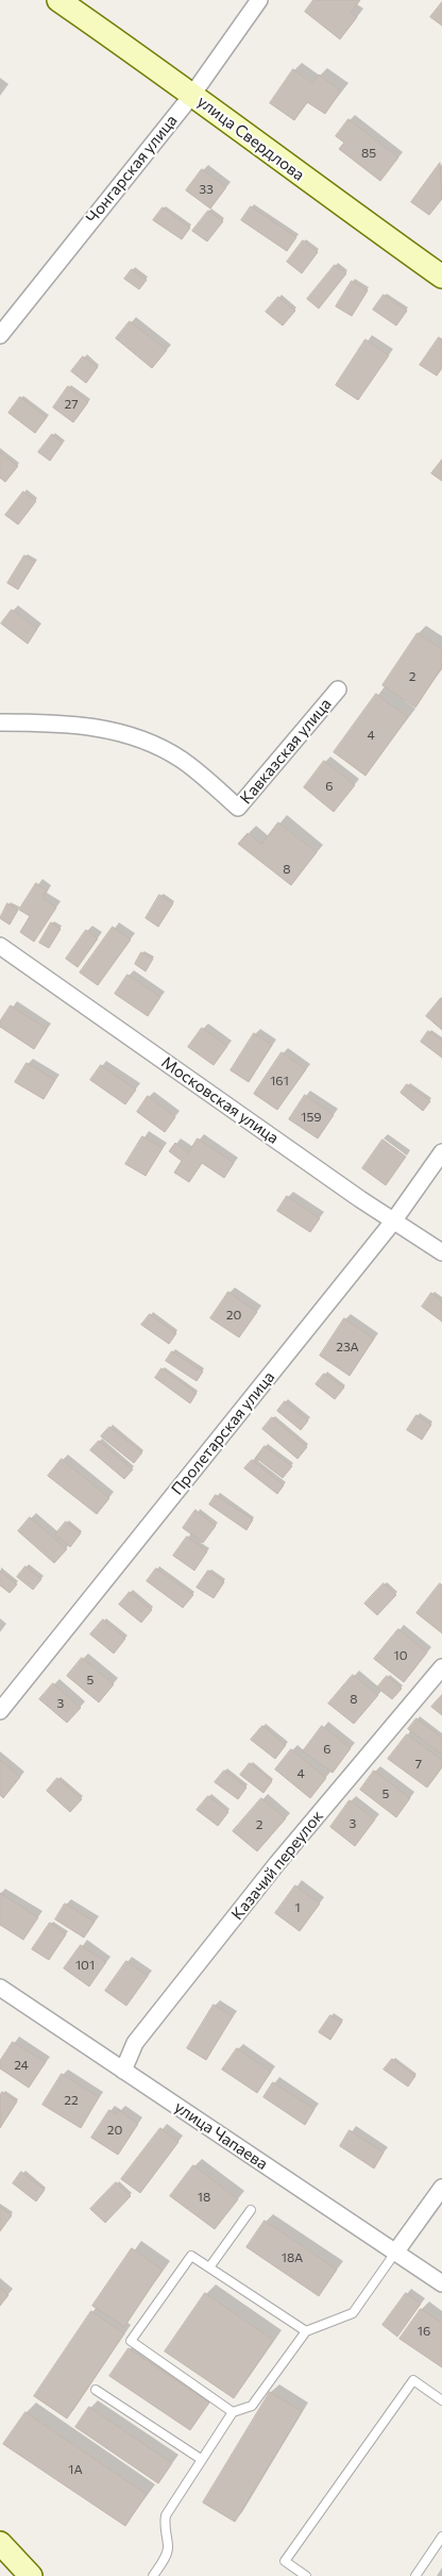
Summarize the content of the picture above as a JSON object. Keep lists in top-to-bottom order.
{
  "streets": {
    "street": [
      "улица Свердлова",
      "Чонгарская улица",
      "Кавказская улица",
      "Московская улица",
      "Пролетарская улица",
      "Казачий переулок",
      "улица Чапаева"
    ]
  },
  "crossings": [
    ["улица Свердлова", "Чонгарская улица"],
    ["Московская улица", "Пролетарская улица"],
    ["Казачий переулок", "улица Чапаева"]
  ],
  "house_numbers": [
    "85",
    "33",
    "27",
    "2",
    "4",
    "6",
    "8",
    "161",
    "159",
    "20",
    "23А",
    "10",
    "5",
    "8",
    "3",
    "6",
    "7",
    "4",
    "5",
    "3",
    "2",
    "1",
    "101",
    "24",
    "22",
    "20",
    "18",
    "18А",
    "16",
    "1А"
  ]
}
